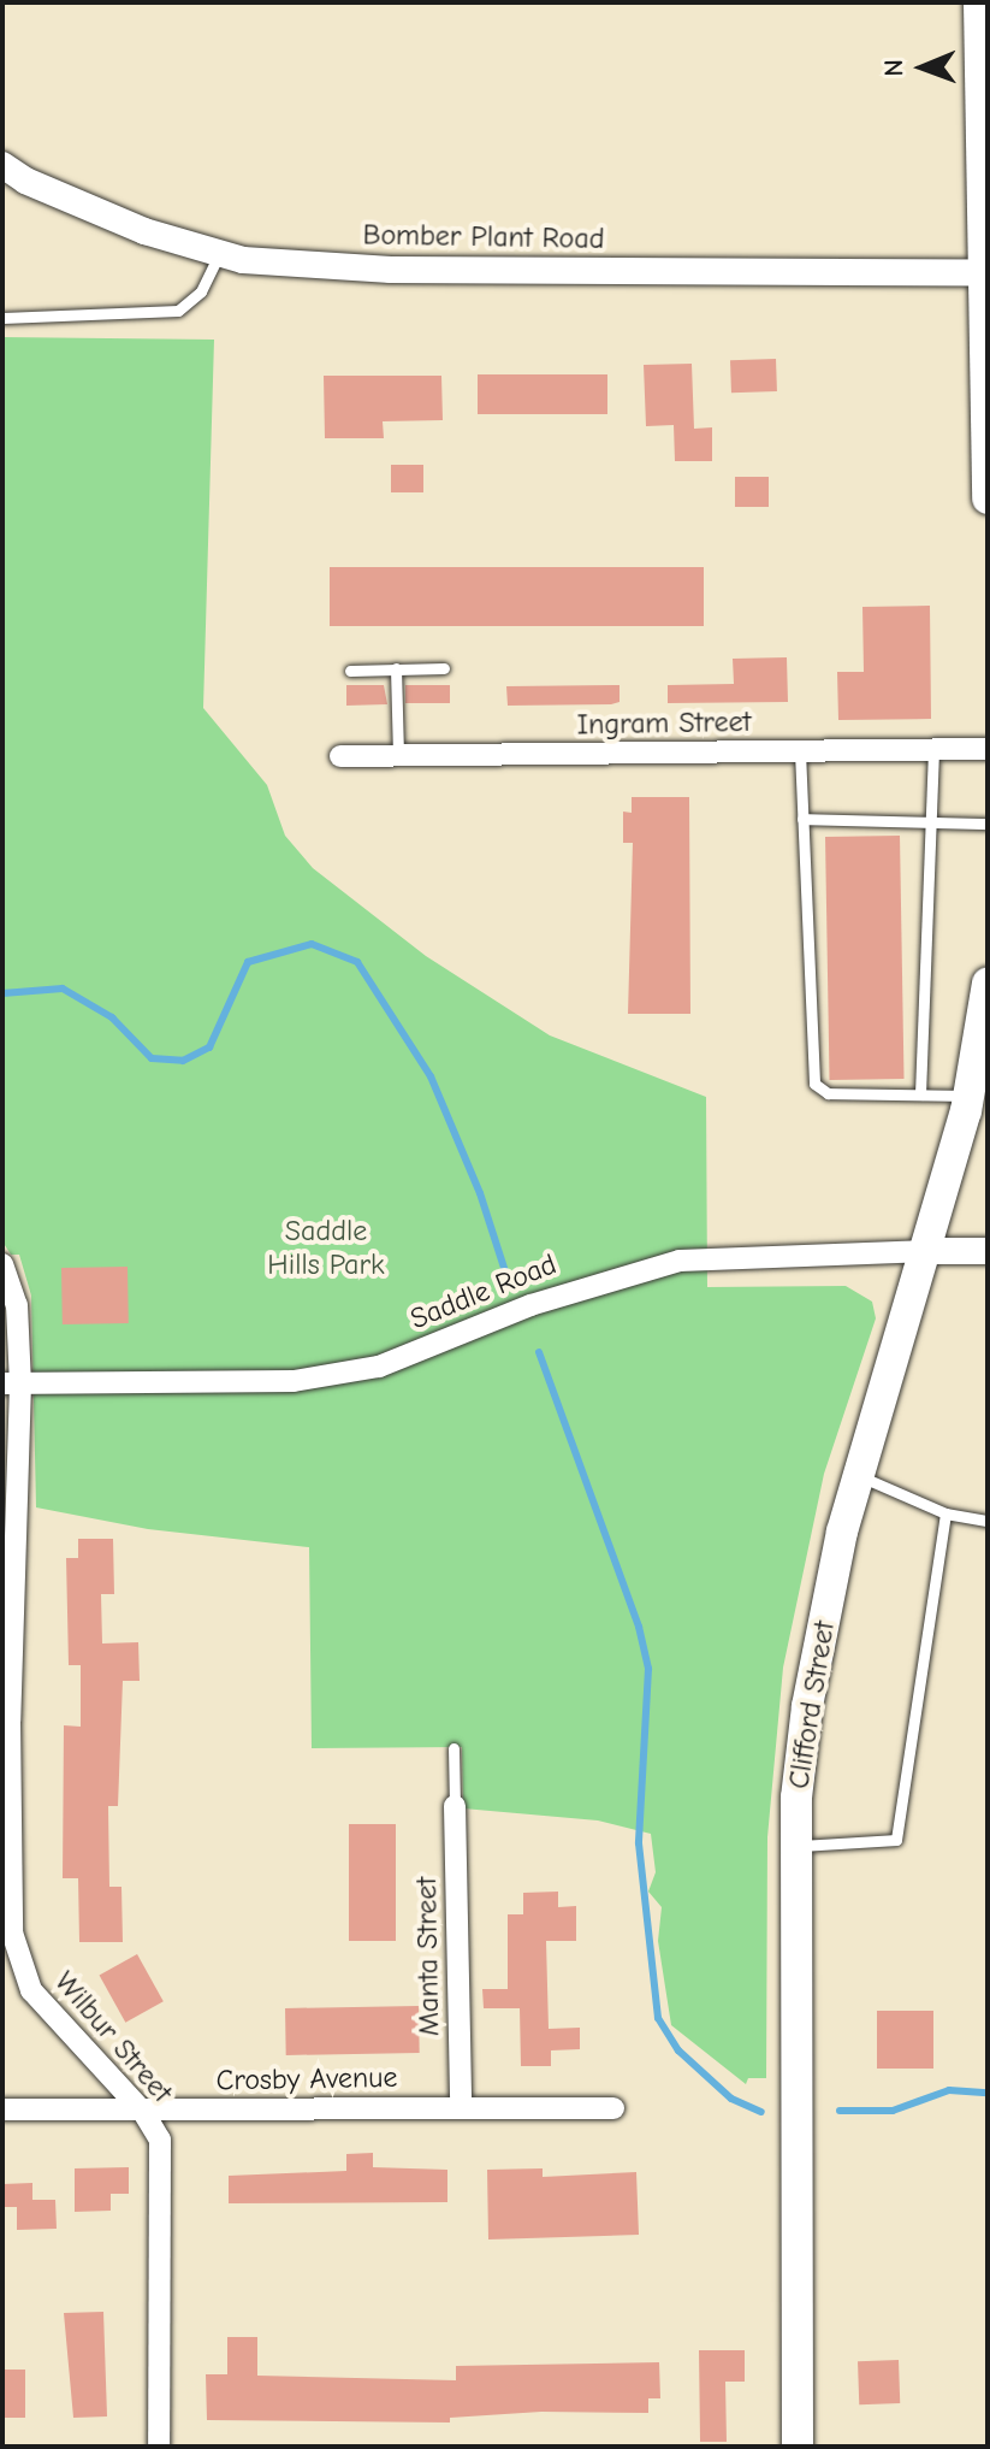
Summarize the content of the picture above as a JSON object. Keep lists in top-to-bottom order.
{
  "streets": {
    "main road": ["Clifford Street"],
    "street": [
      "Bomber Plant Road",
      "Ingram Street",
      "Saddle Road",
      "Manta Street",
      "Wilbur Street",
      "Crosby Avenue"
    ]
  },
  "crossings": [
    ["Saddle Road", "Clifford Street"],
    ["Saddle Road", "Wilbur Street"],
    ["Manta Street", "Crosby Avenue"],
    ["Wilbur Street", "Crosby Avenue"]
  ],
  "parks": ["Saddle Hills Park"],
  "north": "left"
}
